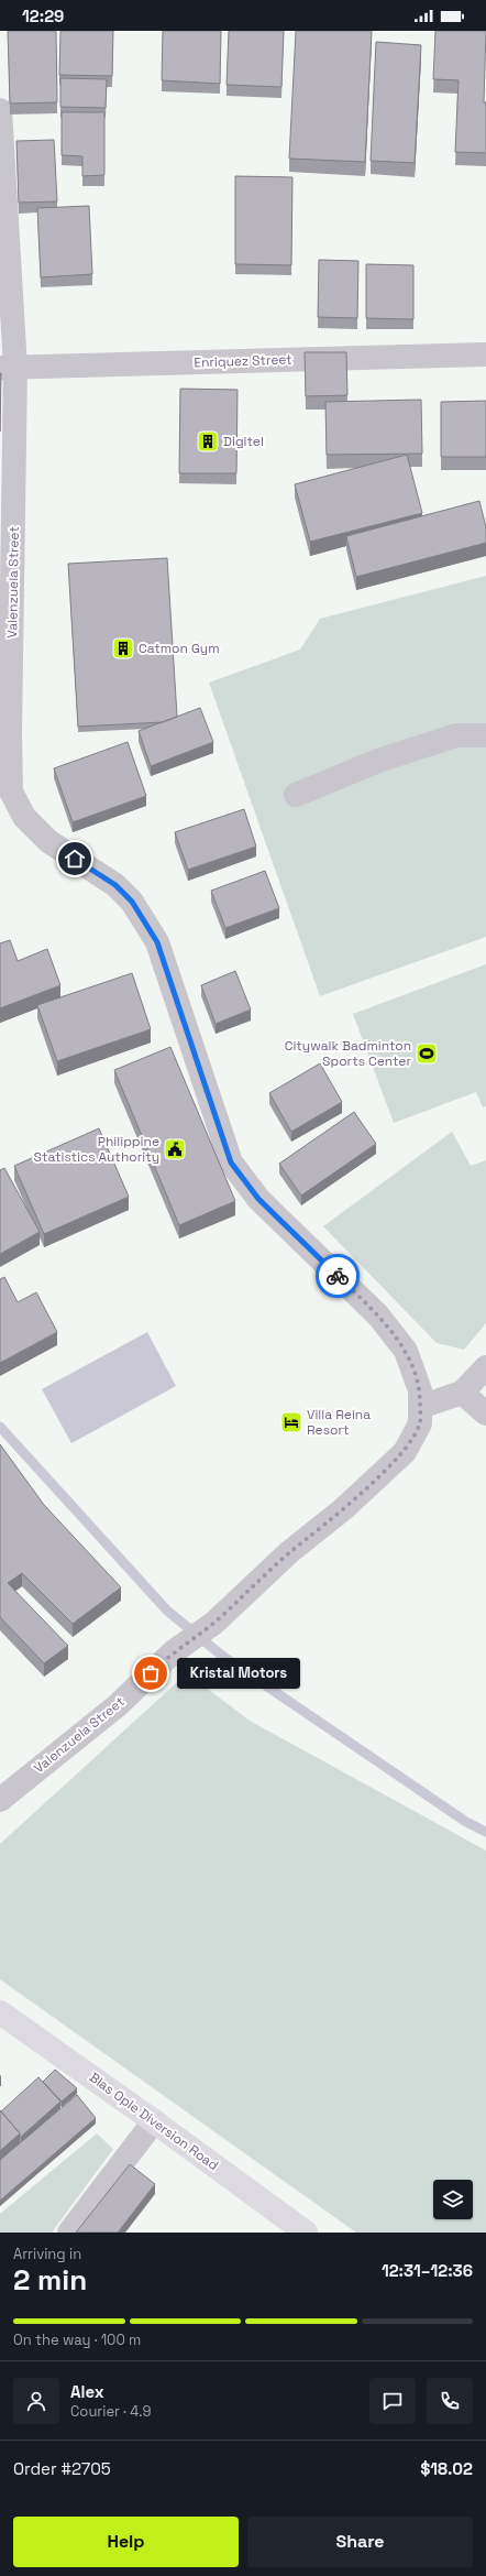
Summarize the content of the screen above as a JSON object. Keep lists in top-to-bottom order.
{
  "streets": {
    "main road": ["Blas Ople Diversion Road"],
    "street": ["Enriquez Street", "Valenzuela Street"]
  },
  "crossings": [
    ["Enriquez Street", "Valenzuela Street"]
  ],
  "places": {
    "building": ["Digitel", "Catmon Gym"],
    "sports": ["Citywalk Badminton Sports Center"],
    "public building": ["Philippine Statistics Authority"],
    "hotel": ["Villa Reina Resort"],
    "other": ["Kristal Motors"]
  },
  "page": {
    "status": "12:29",
    "bubble": "Kristal Motors",
    "heading": ["2 min", "Arriving in", "12:31–12:36"],
    "panel": [
      "Alex",
      "Courier · 4.9",
      "Order #2705",
      "$18.02"
    ],
    "bar": "On the way · 100 m",
    "buttons": ["Help", "Share"]
  }
}
